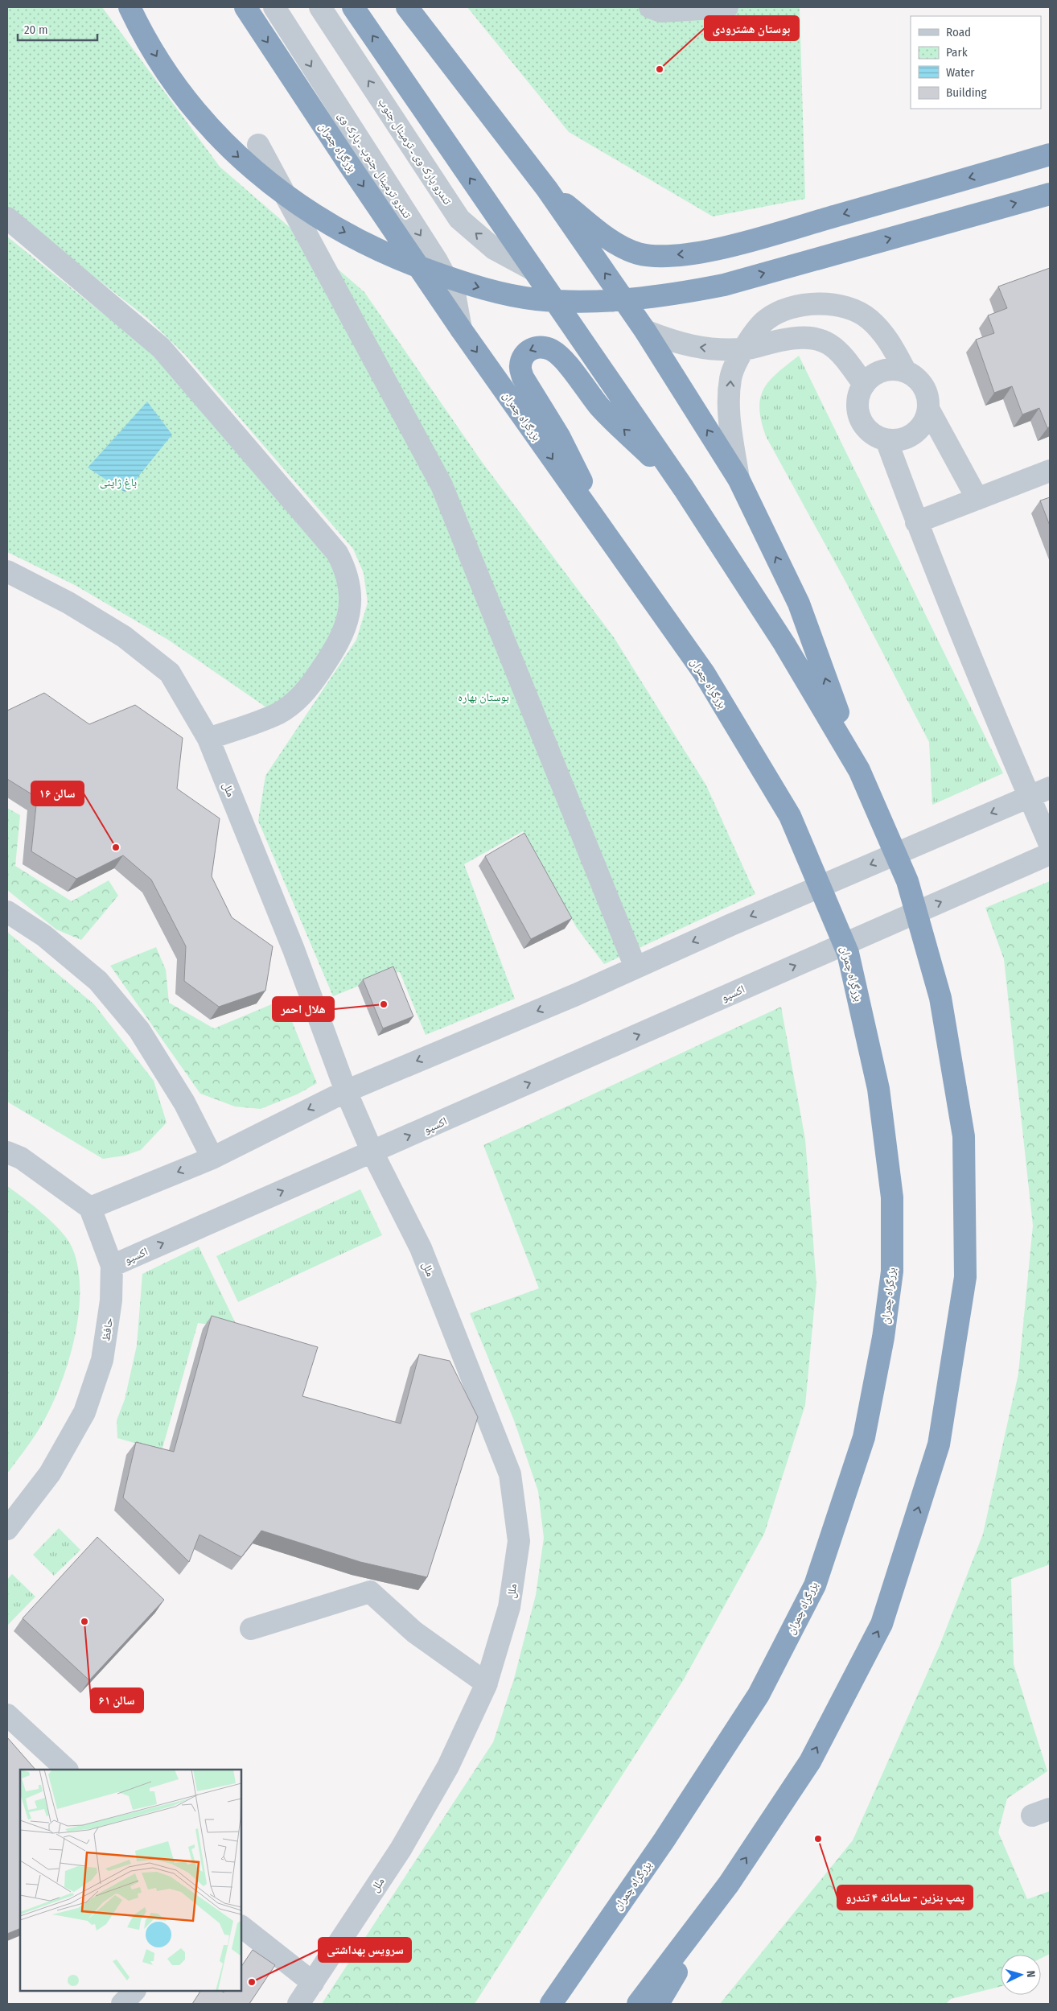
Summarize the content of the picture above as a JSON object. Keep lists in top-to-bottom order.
{
  "streets": {
    "highway": ["بزرگراه چمران"],
    "street": [
      "تندرو پارک وی ـ ترمینال جنوب",
      "تندرو ترمینال جنوب ـ پارک وی",
      "ملل",
      "اکسپو",
      "حافظ"
    ]
  },
  "crossings": [
    ["بزرگراه چمران", "تندرو ترمینال جنوب ـ پارک وی"],
    ["ملل", "اکسپو"],
    ["اکسپو", "حافظ"]
  ],
  "parks": ["باغ ژاپنی", "بوستان بهاره"],
  "places": [
    "بوستان هشترودی",
    "سالن ۱۶",
    "هلال احمر",
    "سالن ۶۱",
    "پمپ بنزین - سامانه ۴ تندرو",
    "سرویس بهداشتی"
  ],
  "legend": [
    "Road",
    "Park",
    "Water",
    "Building"
  ],
  "scale_bar": "20 m",
  "north": "right"
}
